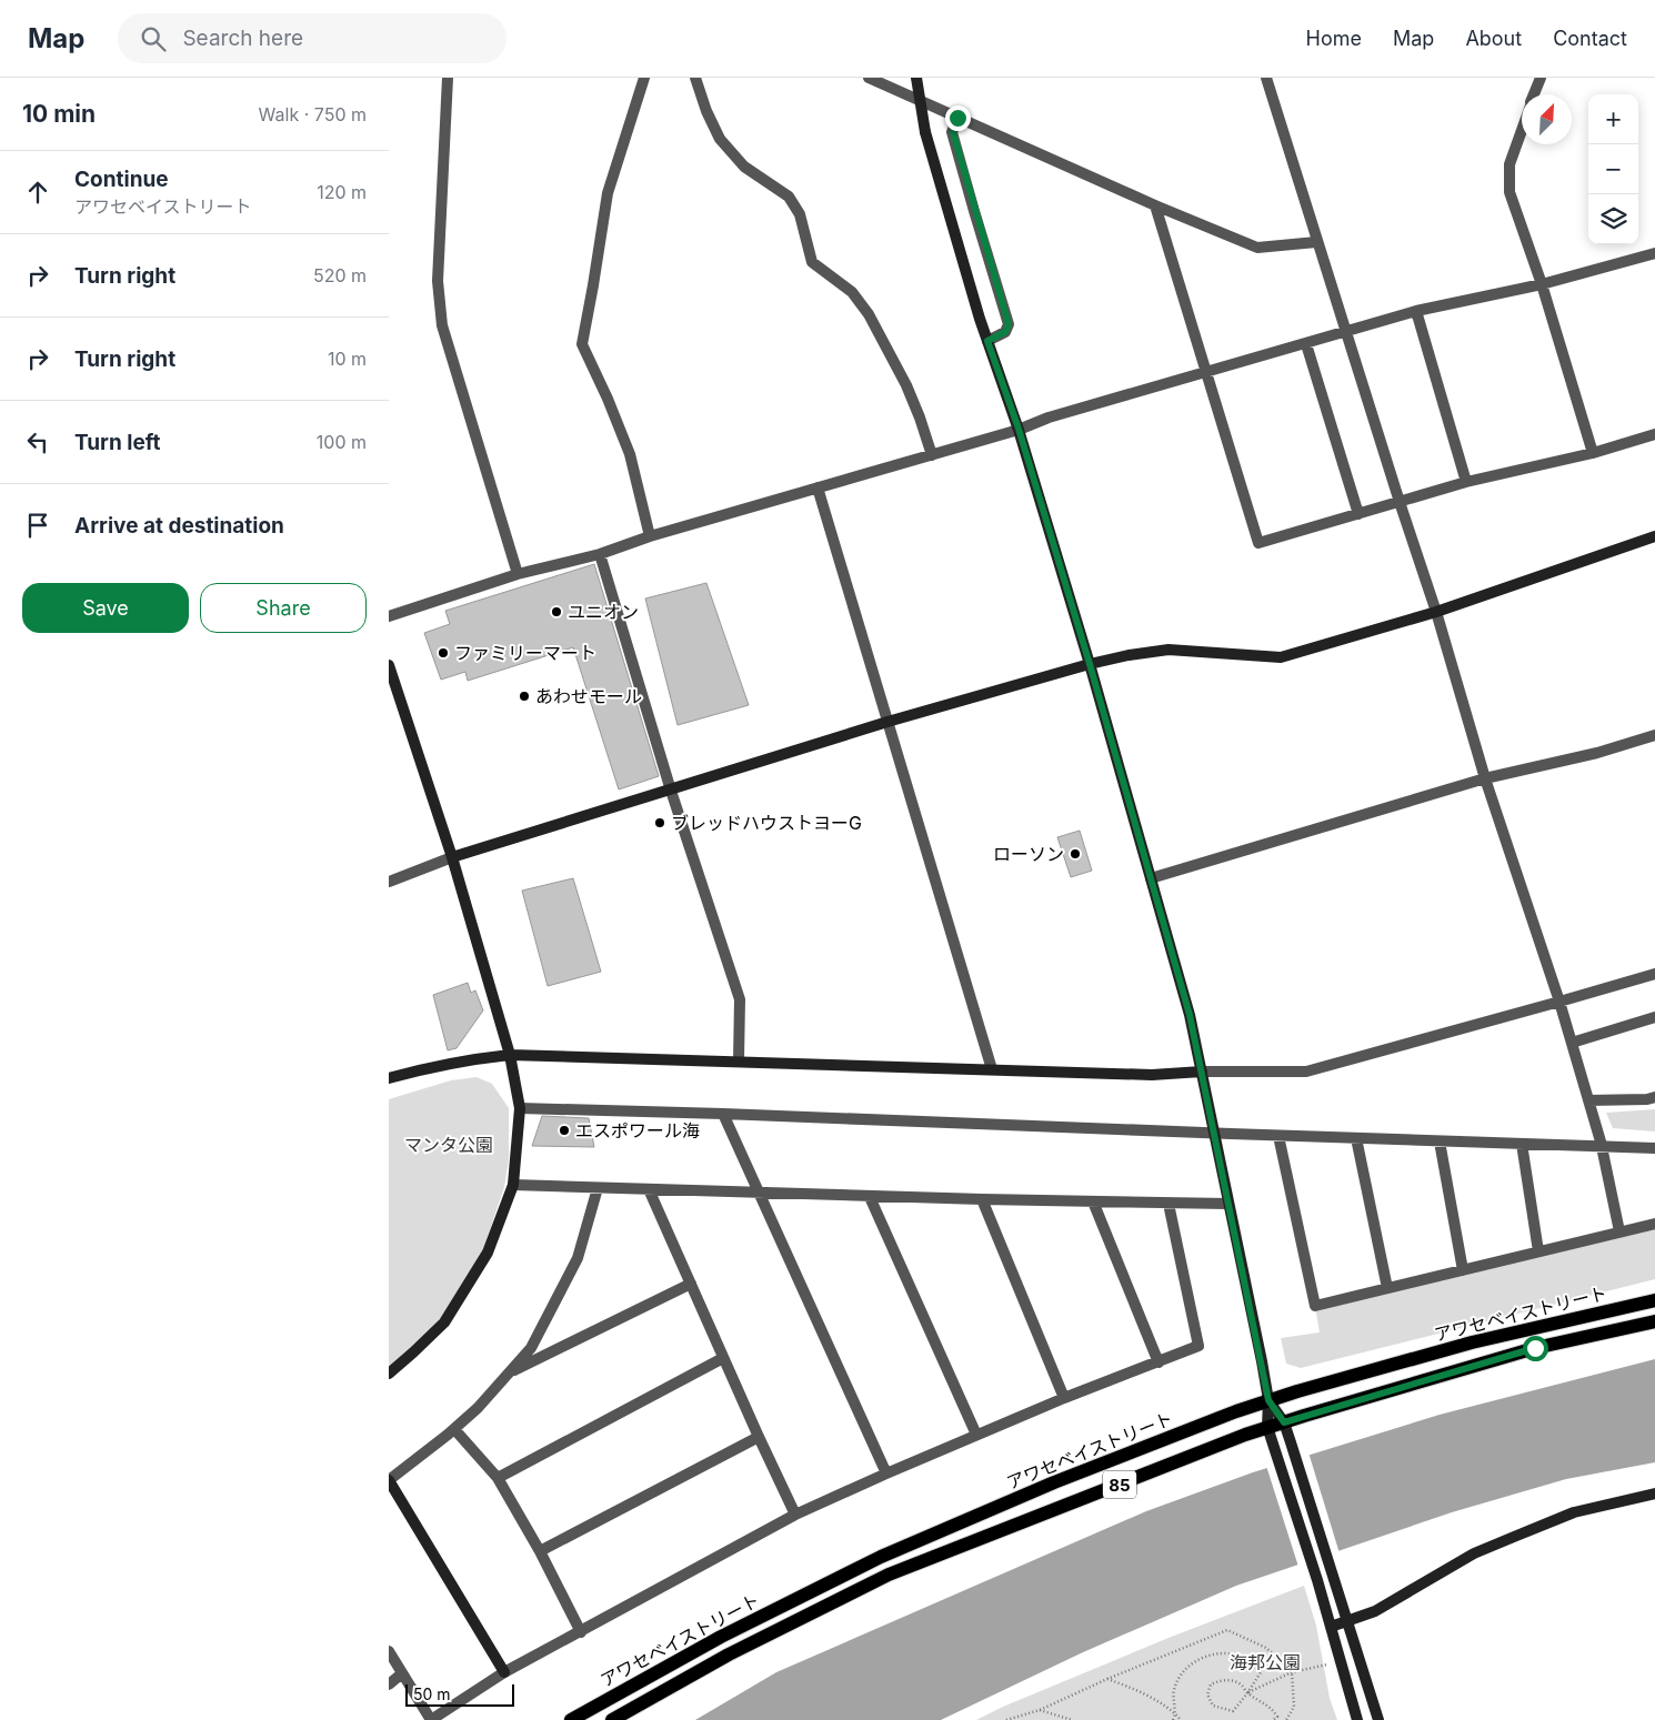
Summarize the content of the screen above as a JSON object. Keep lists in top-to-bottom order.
{
  "streets": {
    "main road": ["アワセベイストリート", "85"]
  },
  "parks": ["マンタ公園", "海邦公園"],
  "places": [
    "ユニオン",
    "ファミリーマート",
    "あわせモール",
    "ブレッドハウストヨーG",
    "ローソン",
    "エスポワール海"
  ],
  "scale_bar": "50 m",
  "north": "top right",
  "page": {
    "header": "Map",
    "search": "Search here",
    "nav": [
      "Home",
      "Map",
      "About",
      "Contact"
    ],
    "heading": ["10 min", "Walk · 750 m"],
    "map_buttons": ["+", "−"],
    "list": [
      ["Continue", "アワセベイストリート", "120 m"],
      ["Turn right", "520 m"],
      ["Turn right", "10 m"],
      ["Turn left", "100 m"],
      "Arrive at destination"
    ],
    "buttons": ["Save", "Share"],
    "scale": "50 m"
  }
}
